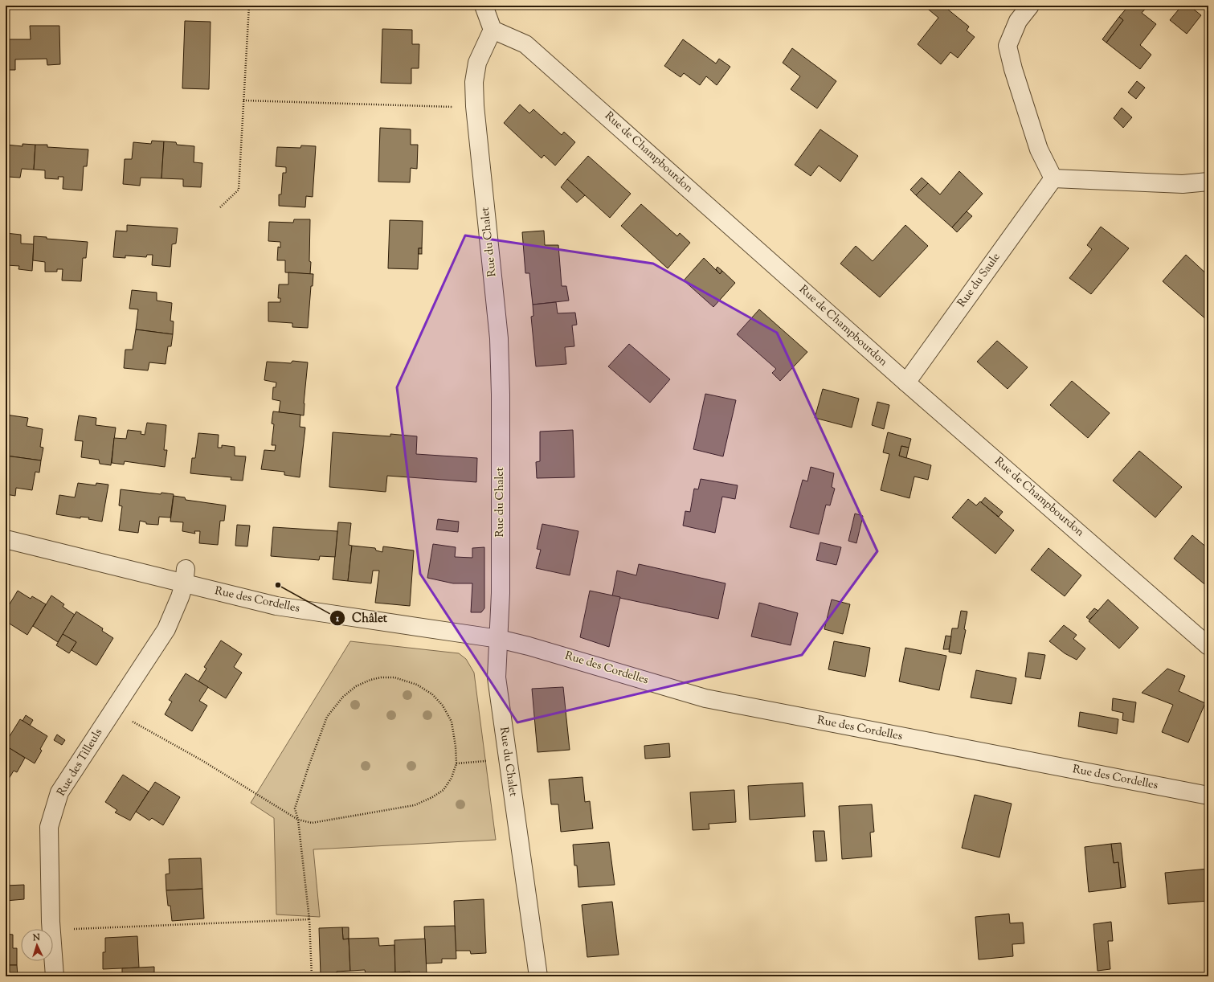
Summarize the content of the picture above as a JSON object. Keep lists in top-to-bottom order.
{
  "streets": {
    "street": [
      "Rue de Champbourdon",
      "Rue du Chalet",
      "Rue du Saule",
      "Rue des Cordelles",
      "Rue des Tilleuls"
    ]
  },
  "crossings": [
    ["Rue de Champbourdon", "Rue du Chalet"],
    ["Rue de Champbourdon", "Rue du Saule"],
    ["Rue du Chalet", "Rue des Cordelles"],
    ["Rue des Cordelles", "Rue des Tilleuls"]
  ],
  "places": ["Châlet"],
  "north": "top"
}
